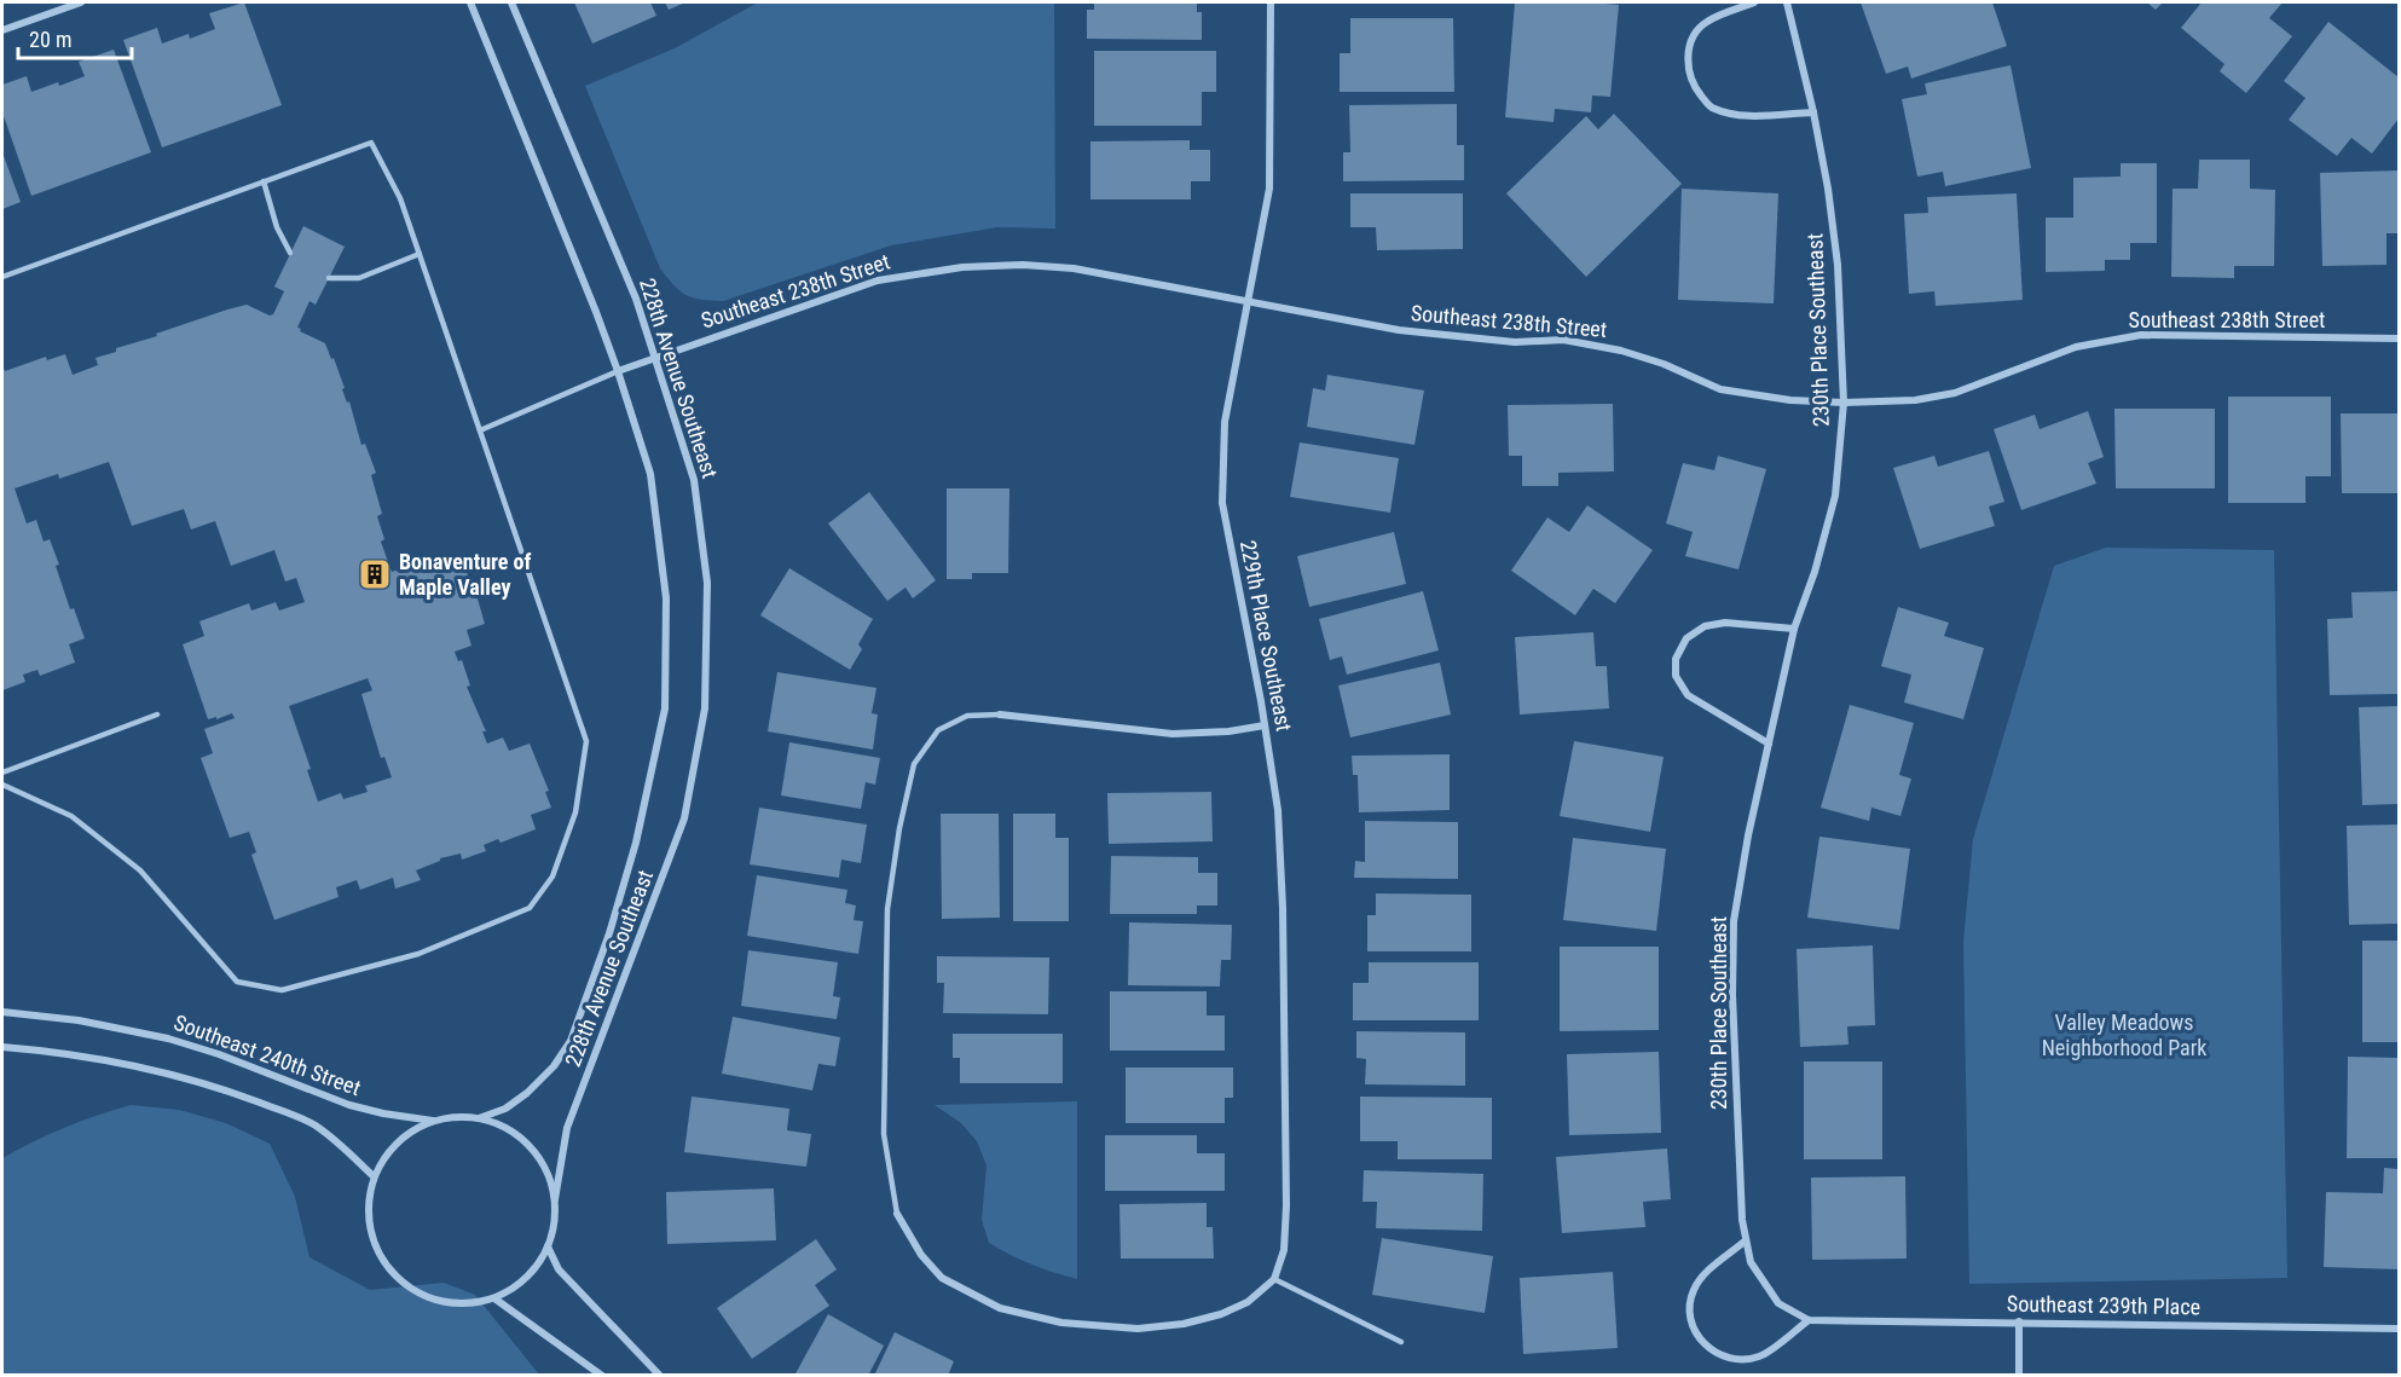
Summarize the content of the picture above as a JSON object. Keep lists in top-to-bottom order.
{
  "streets": {
    "street": [
      "Southeast 238th Street",
      "230th Place Southeast",
      "228th Avenue Southeast",
      "229th Place Southeast",
      "Southeast 240th Street",
      "Southeast 239th Place"
    ]
  },
  "crossings": [
    ["Southeast 238th Street", "230th Place Southeast"],
    ["Southeast 238th Street", "228th Avenue Southeast"],
    ["Southeast 238th Street", "229th Place Southeast"],
    ["230th Place Southeast", "Southeast 239th Place"],
    ["228th Avenue Southeast", "Southeast 240th Street"]
  ],
  "parks": ["Valley Meadows Neighborhood Park"],
  "places": {
    "building": ["Bonaventure of Maple Valley"]
  },
  "scale_bar": "20 m"
}
